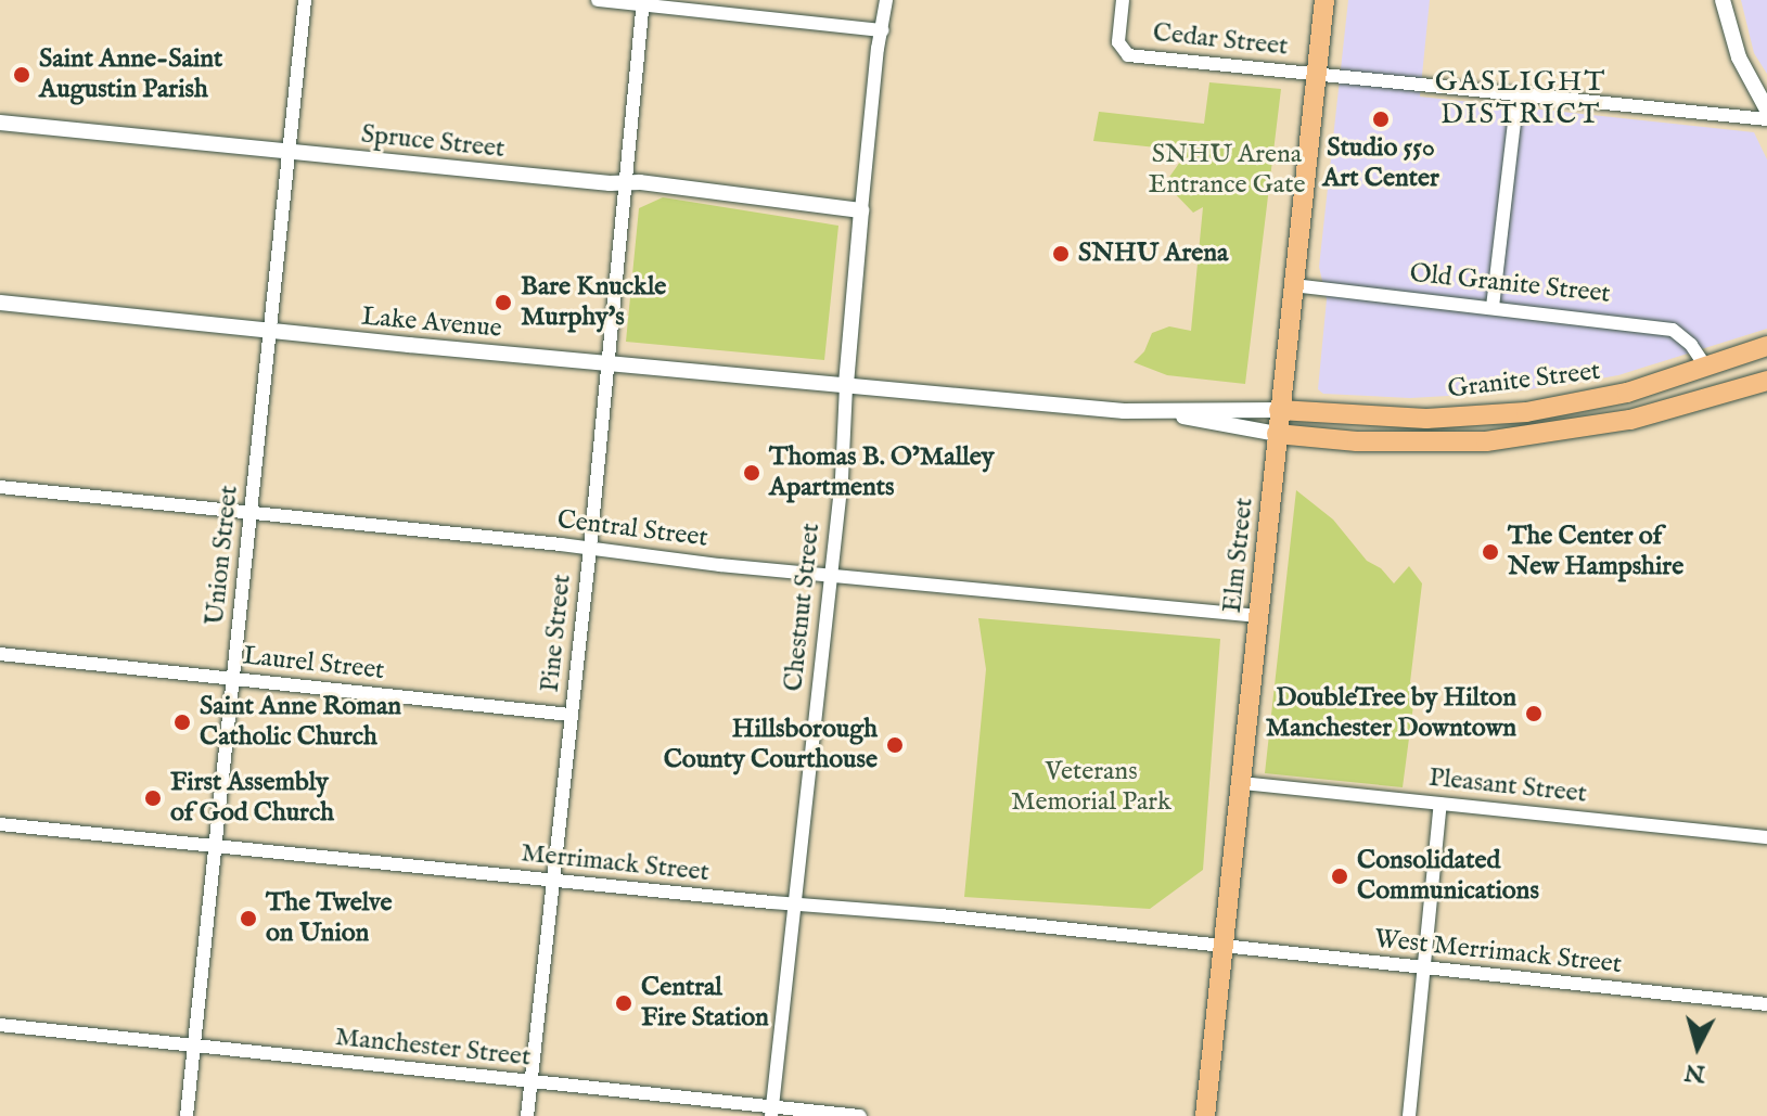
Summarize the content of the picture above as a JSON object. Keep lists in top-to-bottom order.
{
  "streets": {
    "main road": ["Granite Street", "Elm Street"],
    "street": [
      "Cedar Street",
      "Spruce Street",
      "Old Granite Street",
      "Lake Avenue",
      "Central Street",
      "Union Street",
      "Chestnut Street",
      "Pine Street",
      "Laurel Street",
      "Pleasant Street",
      "Merrimack Street",
      "West Merrimack Street",
      "Manchester Street"
    ]
  },
  "crossings": [
    ["Cedar Street", "Elm Street"],
    ["Spruce Street", "Union Street"],
    ["Spruce Street", "Chestnut Street"],
    ["Spruce Street", "Pine Street"],
    ["Old Granite Street", "Granite Street"],
    ["Old Granite Street", "Elm Street"],
    ["Lake Avenue", "Granite Street"],
    ["Lake Avenue", "Union Street"],
    ["Lake Avenue", "Elm Street"],
    ["Lake Avenue", "Chestnut Street"],
    ["Lake Avenue", "Pine Street"],
    ["Granite Street", "Elm Street"],
    ["Central Street", "Union Street"],
    ["Central Street", "Elm Street"],
    ["Central Street", "Chestnut Street"],
    ["Central Street", "Pine Street"],
    ["Union Street", "Laurel Street"],
    ["Union Street", "Merrimack Street"],
    ["Union Street", "Manchester Street"],
    ["Elm Street", "Pleasant Street"],
    ["Elm Street", "Merrimack Street"],
    ["Elm Street", "West Merrimack Street"],
    ["Chestnut Street", "Merrimack Street"],
    ["Chestnut Street", "Manchester Street"],
    ["Pine Street", "Laurel Street"],
    ["Pine Street", "Merrimack Street"],
    ["Pine Street", "Manchester Street"],
    ["Merrimack Street", "West Merrimack Street"]
  ],
  "districts": ["GASLIGHT DISTRICT"],
  "parks": ["SNHU Arena Entrance Gate", "Veterans Memorial Park"],
  "places": [
    "Saint Anne-Saint Augustin Parish",
    "Studio 550 Art Center",
    "SNHU Arena",
    "Bare Knuckle Murphy's",
    "Thomas B. O’Malley Apartments",
    "The Center of New Hampshire",
    "DoubleTree by Hilton Manchester Downtown",
    "Saint Anne Roman Catholic Church",
    "Hillsborough County Courthouse",
    "First Assembly of God Church",
    "Consolidated Communications",
    "The Twelve on Union",
    "Central Fire Station"
  ],
  "north": "bottom"
}
